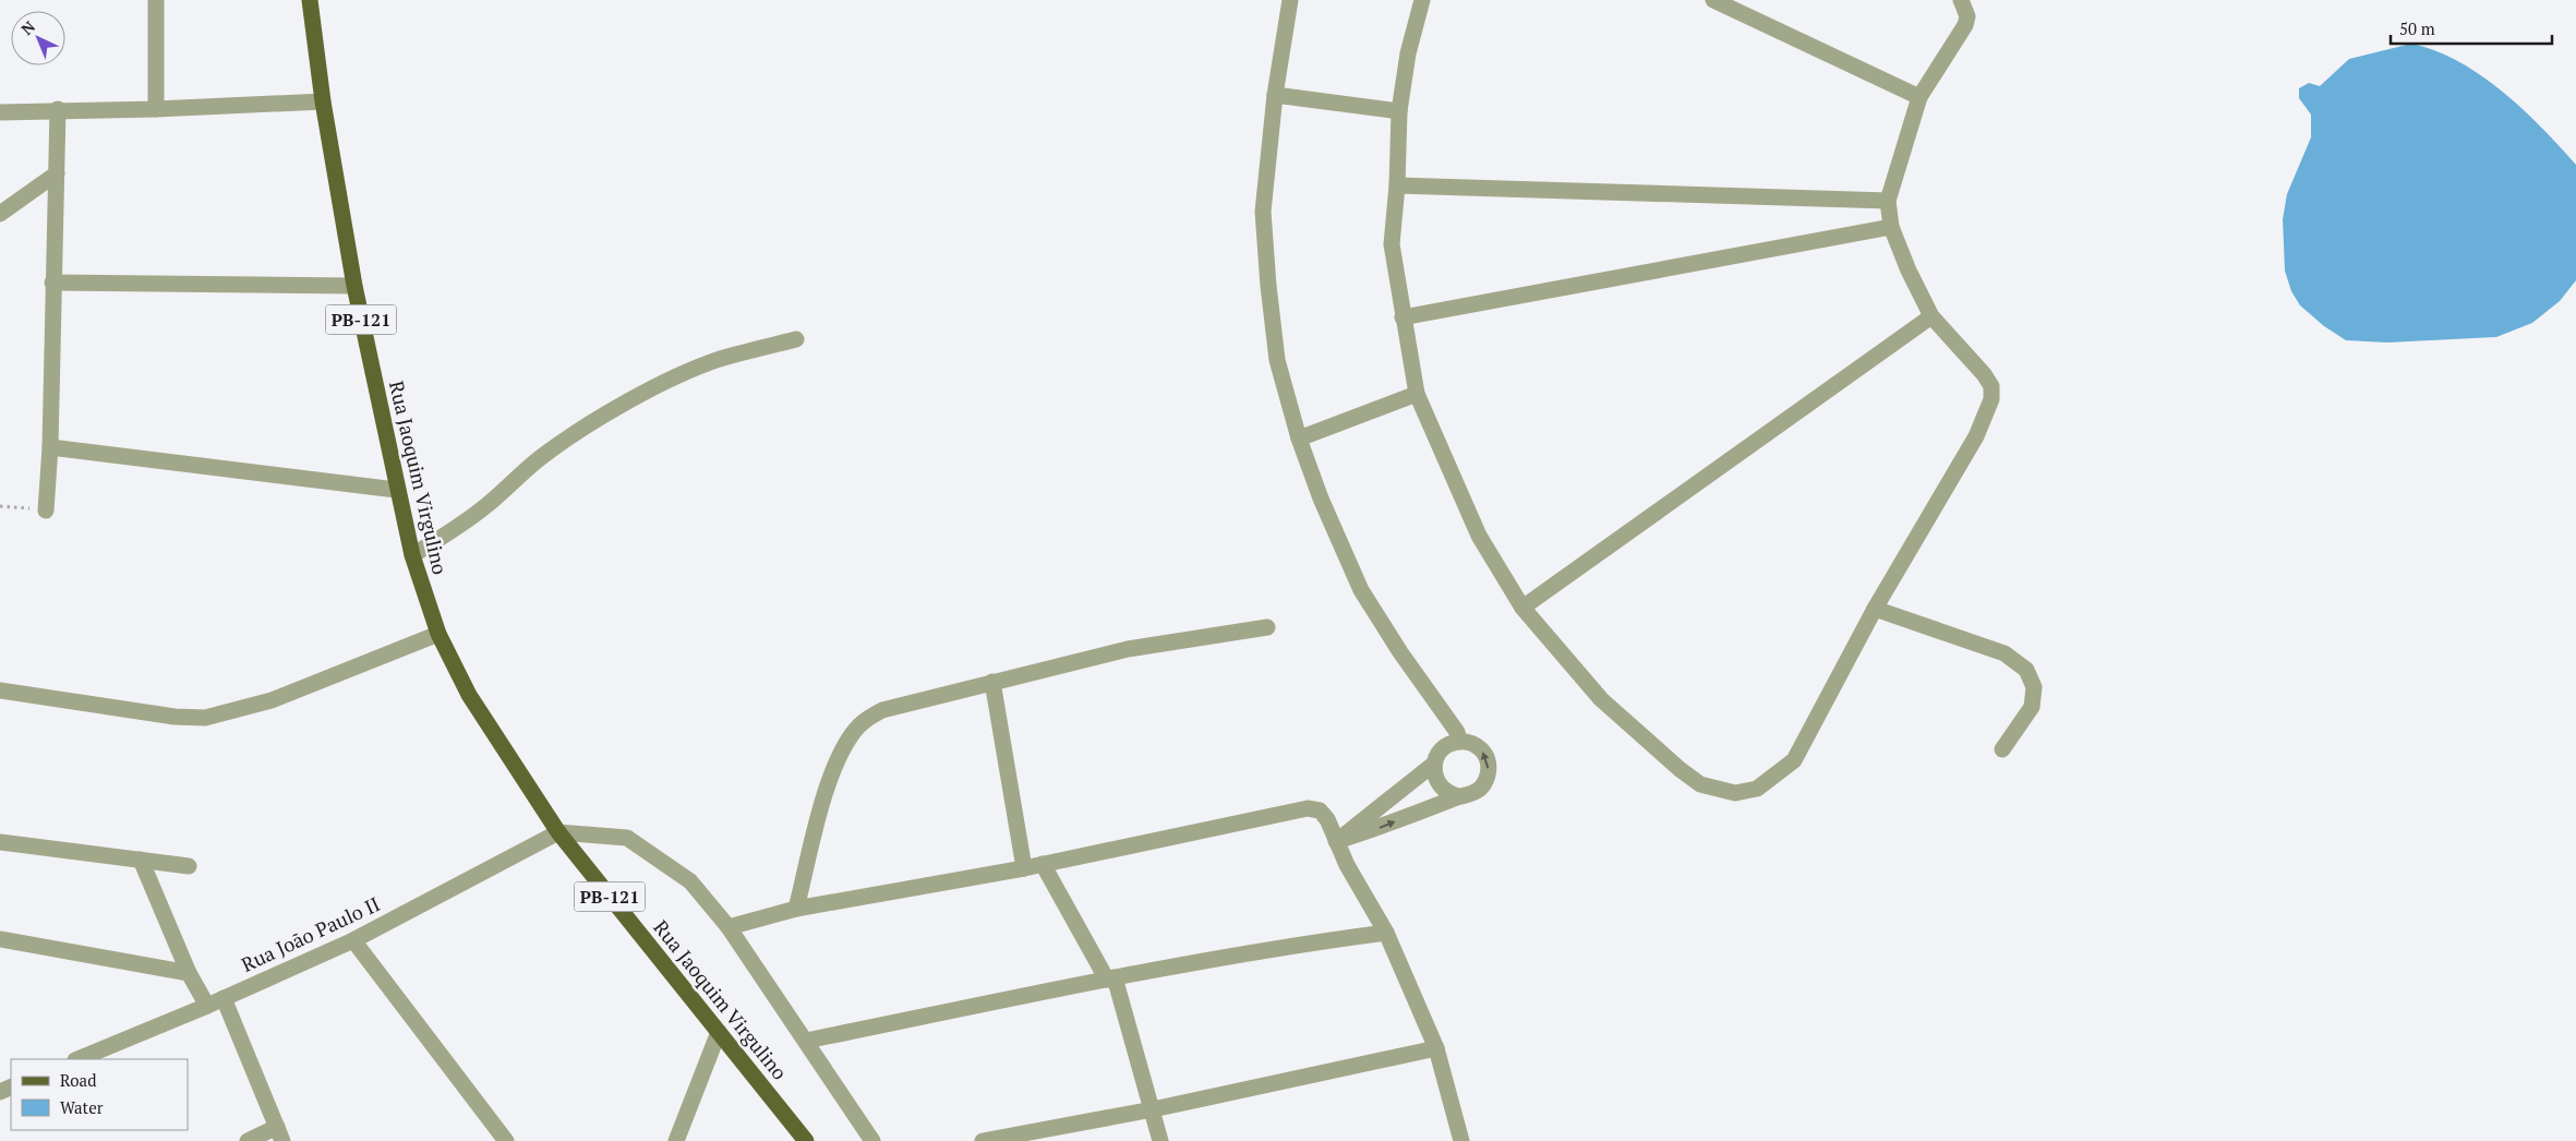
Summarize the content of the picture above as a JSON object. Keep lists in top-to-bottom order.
{
  "streets": {
    "main road": ["PB-121", "Rua Jaoquim Virgulino"],
    "street": ["Rua João Paulo II"]
  },
  "crossings": [
    ["Rua Jaoquim Virgulino", "Rua João Paulo II"]
  ],
  "legend": ["Road", "Water"],
  "scale_bar": "50 m",
  "north": "top left"
}
